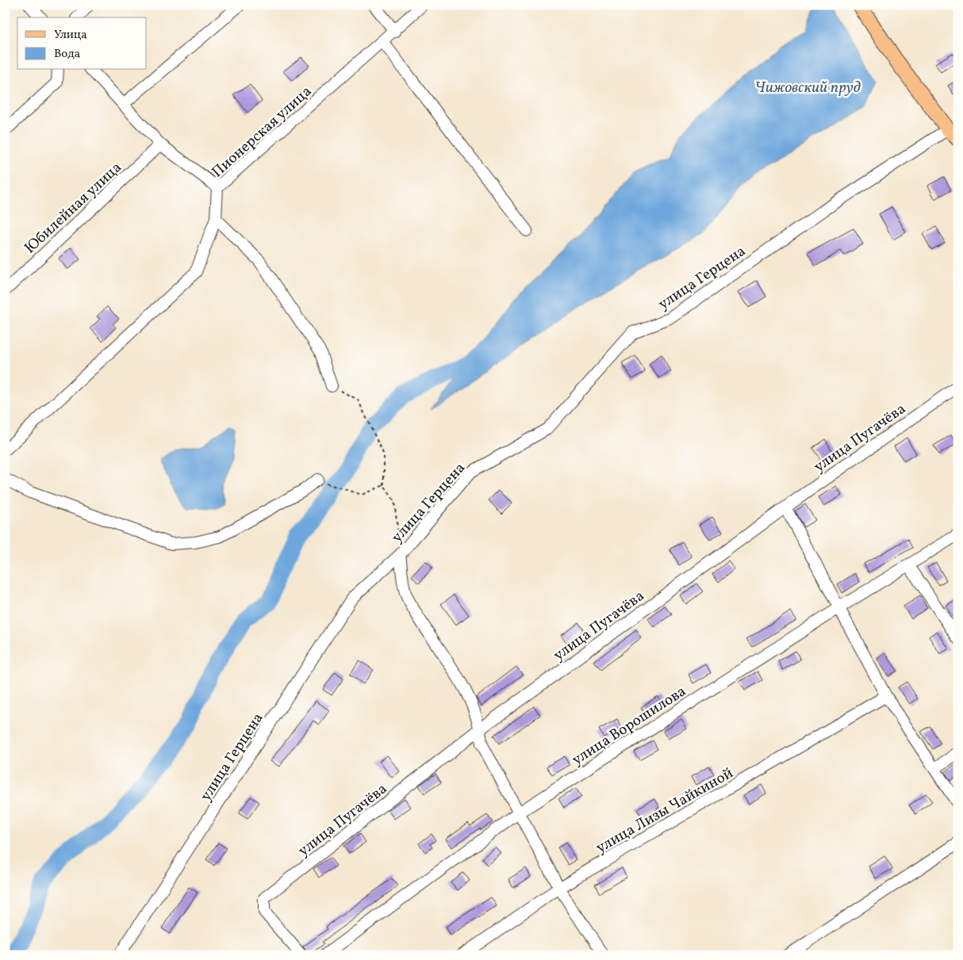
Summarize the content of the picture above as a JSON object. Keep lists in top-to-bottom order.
{
  "streets": {
    "street": [
      "Пионерская улица",
      "Юбилейная улица",
      "улица Герцена",
      "улица Пугачёва",
      "улица Ворошилова",
      "улица Лизы Чайкиной"
    ]
  },
  "water": ["Чижовский пруд"],
  "legend": ["Улица", "Вода"]
}
